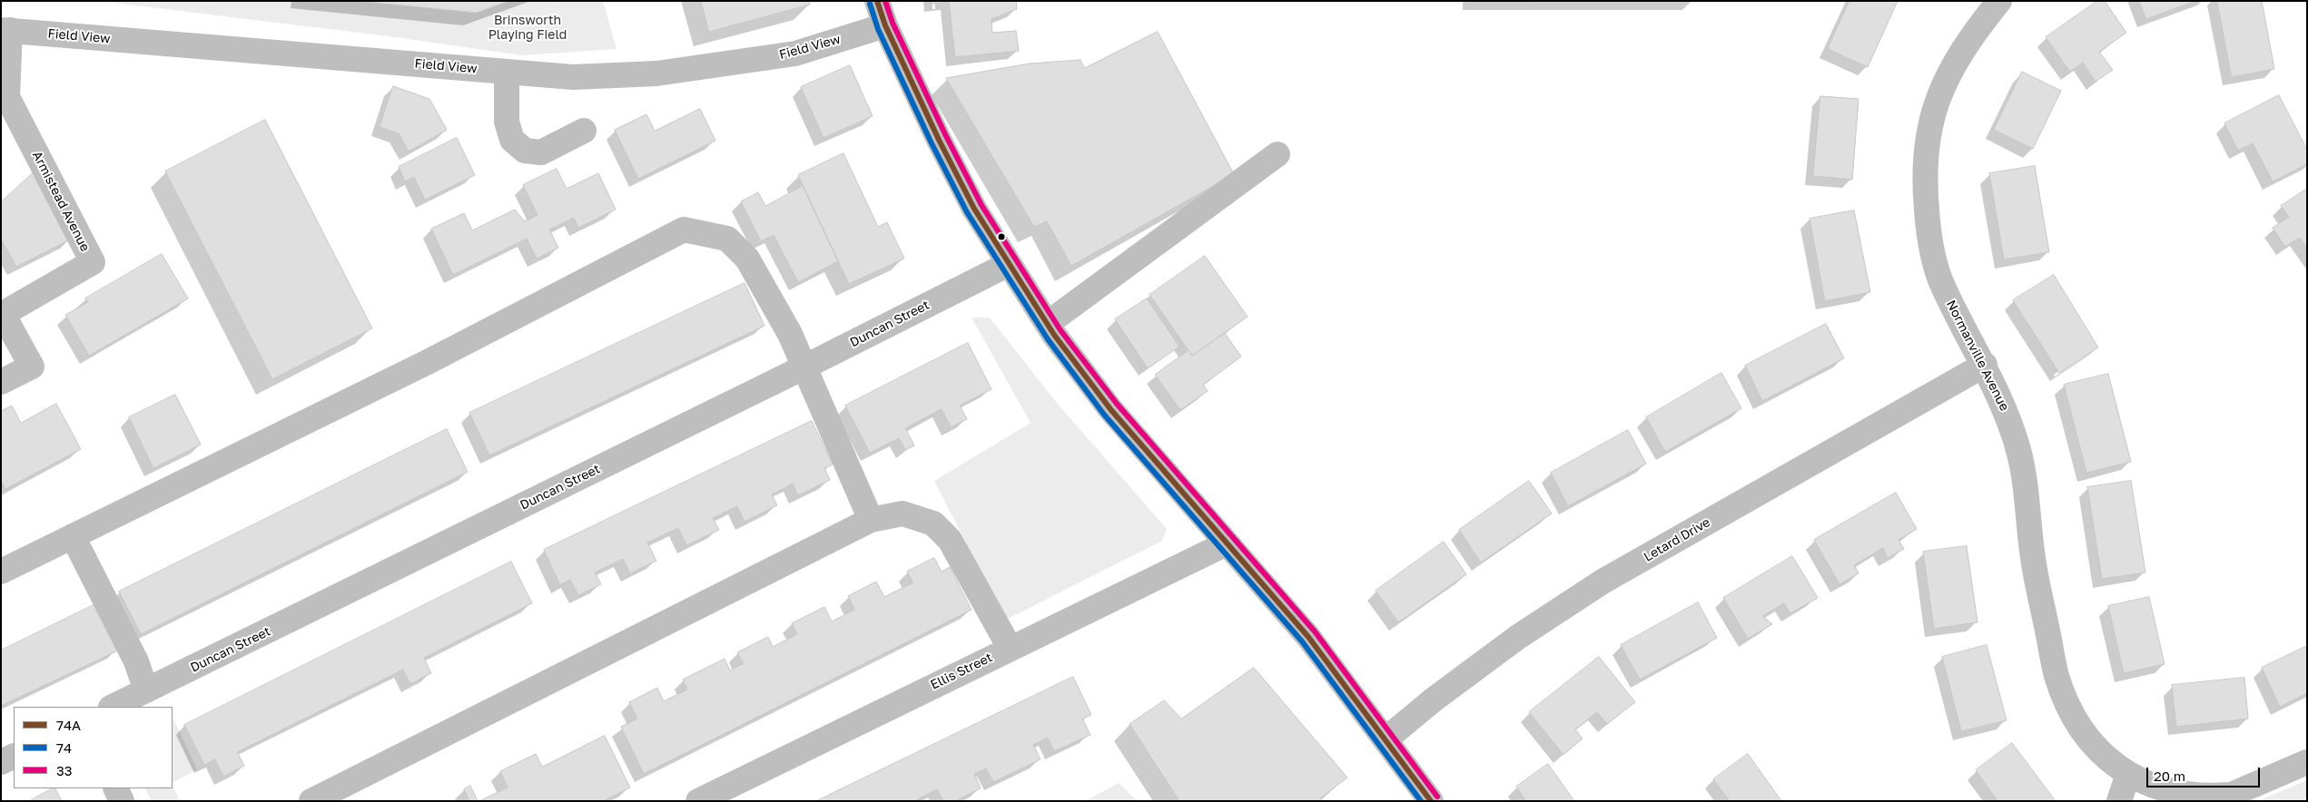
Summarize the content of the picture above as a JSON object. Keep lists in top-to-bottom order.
{
  "streets": {
    "street": [
      "Field View",
      "Armistead Avenue",
      "Duncan Street",
      "Normanville Avenue",
      "Letard Drive",
      "Ellis Street"
    ]
  },
  "crossings": [
    ["Field View", "Armistead Avenue"],
    ["Normanville Avenue", "Letard Drive"]
  ],
  "parks": ["Brinsworth Playing Field"],
  "lines": ["transit line 74A", "transit line 33", "transit line 74"],
  "legend": ["74A", "74", "33"],
  "scale_bar": "20 m"
}
